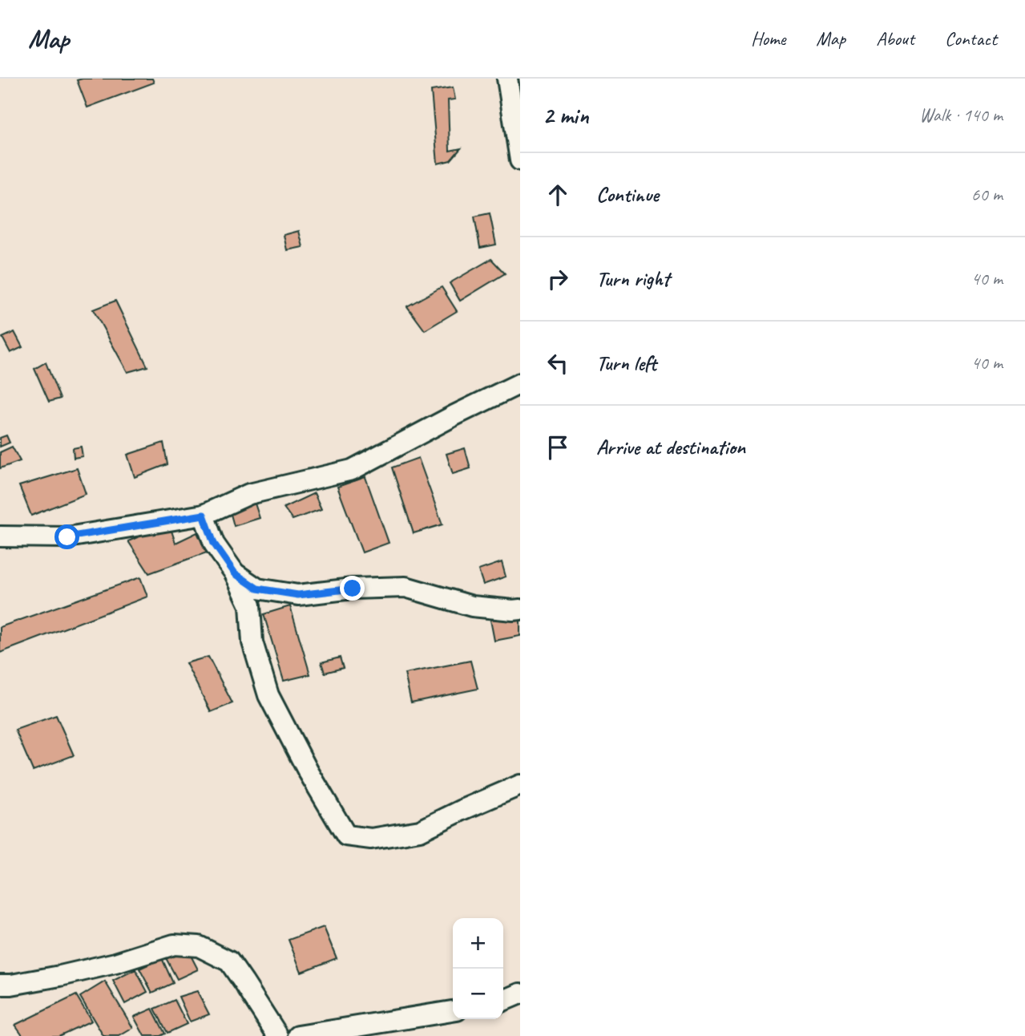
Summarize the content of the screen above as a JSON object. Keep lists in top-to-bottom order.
{
  "page": {
    "header": "Map",
    "nav": [
      "Home",
      "Map",
      "About",
      "Contact"
    ],
    "heading": ["2 min", "Walk · 140 m"],
    "list": [
      ["Continue", "60 m"],
      ["Turn right", "40 m"],
      ["Turn left", "40 m"],
      "Arrive at destination"
    ],
    "map_buttons": ["+", "−"]
  }
}
